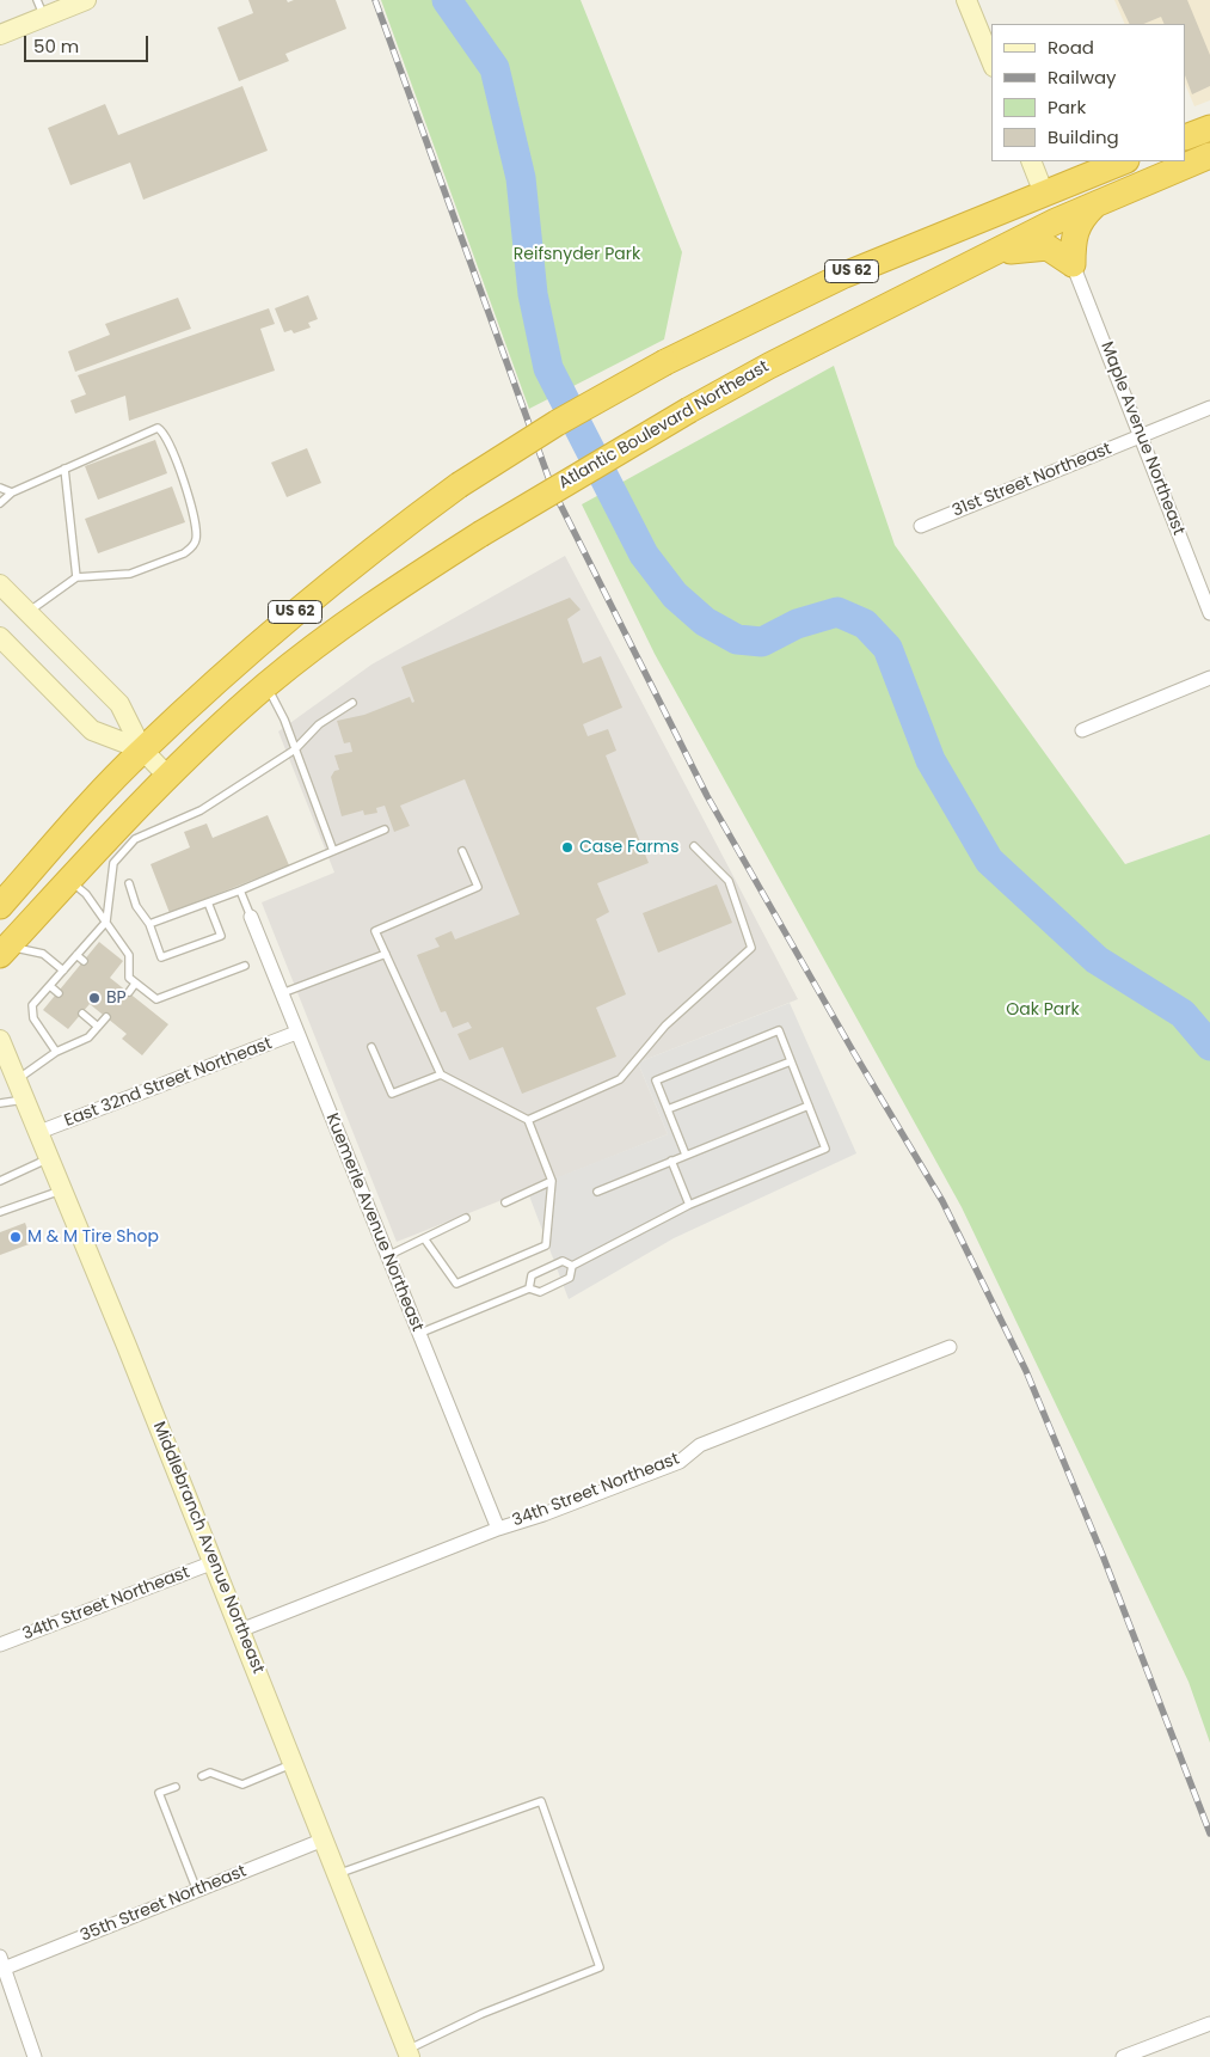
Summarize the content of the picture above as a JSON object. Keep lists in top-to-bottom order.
{
  "streets": {
    "highway": ["US 62", "Atlantic Boulevard Northeast"],
    "street": [
      "Maple Avenue Northeast",
      "31st Street Northeast",
      "East 32nd Street Northeast",
      "Kuemerle Avenue Northeast",
      "34th Street Northeast",
      "Middlebranch Avenue Northeast",
      "35th Street Northeast"
    ]
  },
  "crossings": [
    ["US 62", "Atlantic Boulevard Northeast"],
    ["Maple Avenue Northeast", "31st Street Northeast"],
    ["East 32nd Street Northeast", "Kuemerle Avenue Northeast"],
    ["East 32nd Street Northeast", "Middlebranch Avenue Northeast"],
    ["Kuemerle Avenue Northeast", "34th Street Northeast"],
    ["34th Street Northeast", "Middlebranch Avenue Northeast"],
    ["Middlebranch Avenue Northeast", "35th Street Northeast"]
  ],
  "parks": ["Reifsnyder Park", "Oak Park"],
  "places": ["Case Farms", "BP", "M & M Tire Shop"],
  "legend": [
    "Road",
    "Railway",
    "Park",
    "Building"
  ],
  "scale_bar": "50 m"
}
